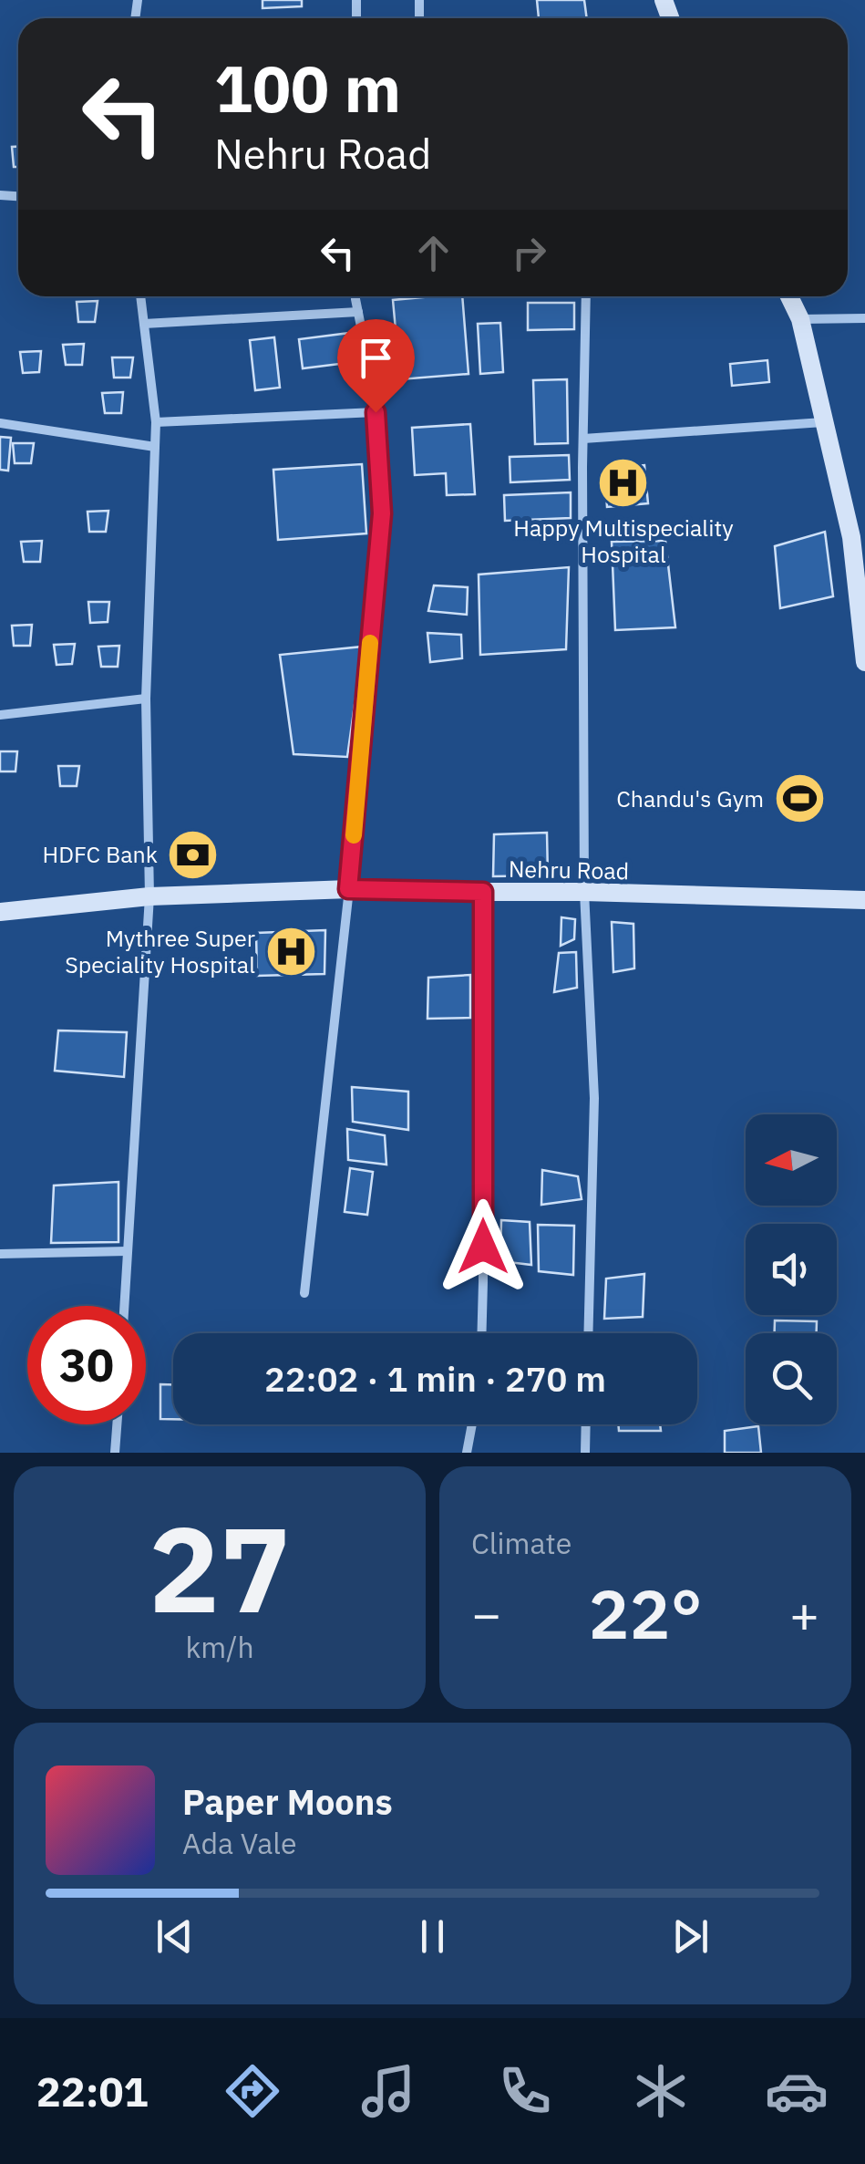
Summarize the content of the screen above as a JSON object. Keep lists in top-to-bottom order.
{
  "streets": {
    "main road": ["Nehru Road"]
  },
  "places": {
    "hospital": ["Happy Multispeciality Hospital", "Mythree Super Speciality Hospital"],
    "sports": ["Chandu's Gym"],
    "bank": ["HDFC Bank"]
  },
  "north": "left",
  "page": {
    "turn": ["100 m", "Nehru Road"],
    "limit": "30",
    "trip": "22:02 · 1 min · 270 m",
    "tile": [
      ["27", "km/h"],
      "Climate"
    ],
    "heat": ["−", "22°", "+"],
    "song": ["Paper Moons", "Ada Vale"],
    "tabs": "22:01"
  }
}
